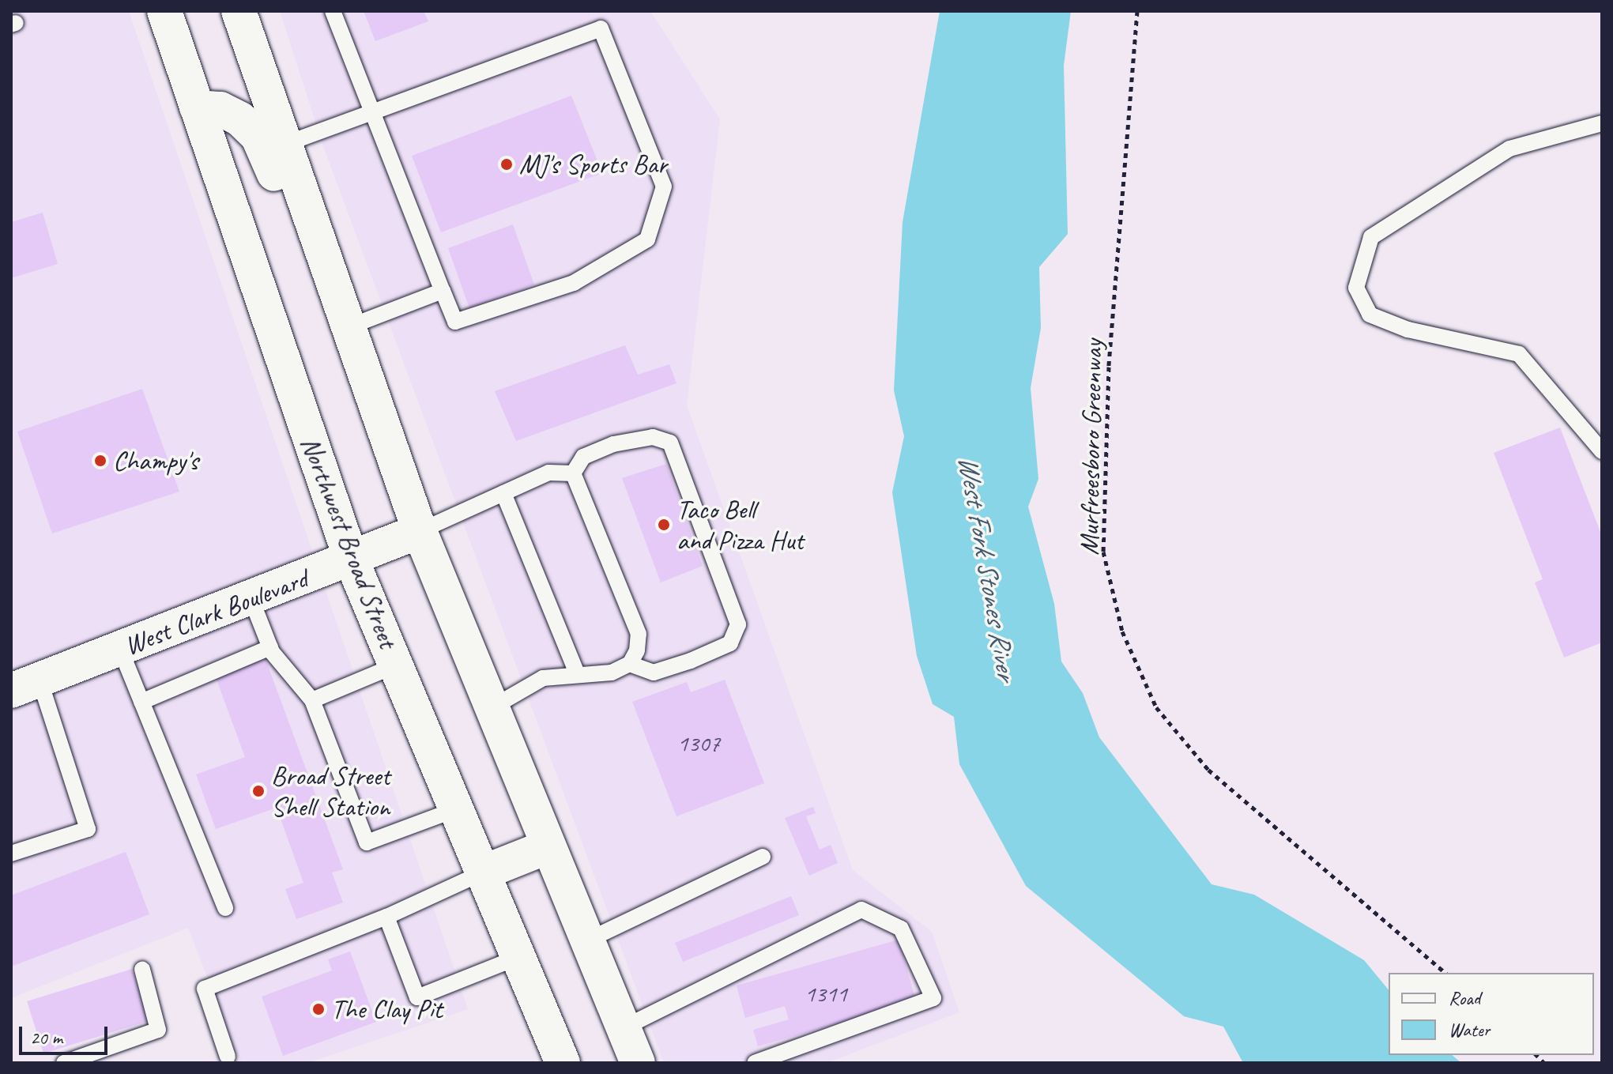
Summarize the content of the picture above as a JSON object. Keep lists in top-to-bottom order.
{
  "streets": {
    "main road": ["Northwest Broad Street", "West Clark Boulevard"],
    "path": ["Murfreesboro Greenway"]
  },
  "crossings": [
    ["Northwest Broad Street", "West Clark Boulevard"]
  ],
  "water": ["West Fork Stones River"],
  "places": [
    "MJ's Sports Bar",
    "Champy's",
    "Taco Bell and Pizza Hut",
    "Broad Street Shell Station",
    "The Clay Pit"
  ],
  "house_numbers": ["1307", "1311"],
  "legend": ["Road", "Water"],
  "scale_bar": "20 m"
}
